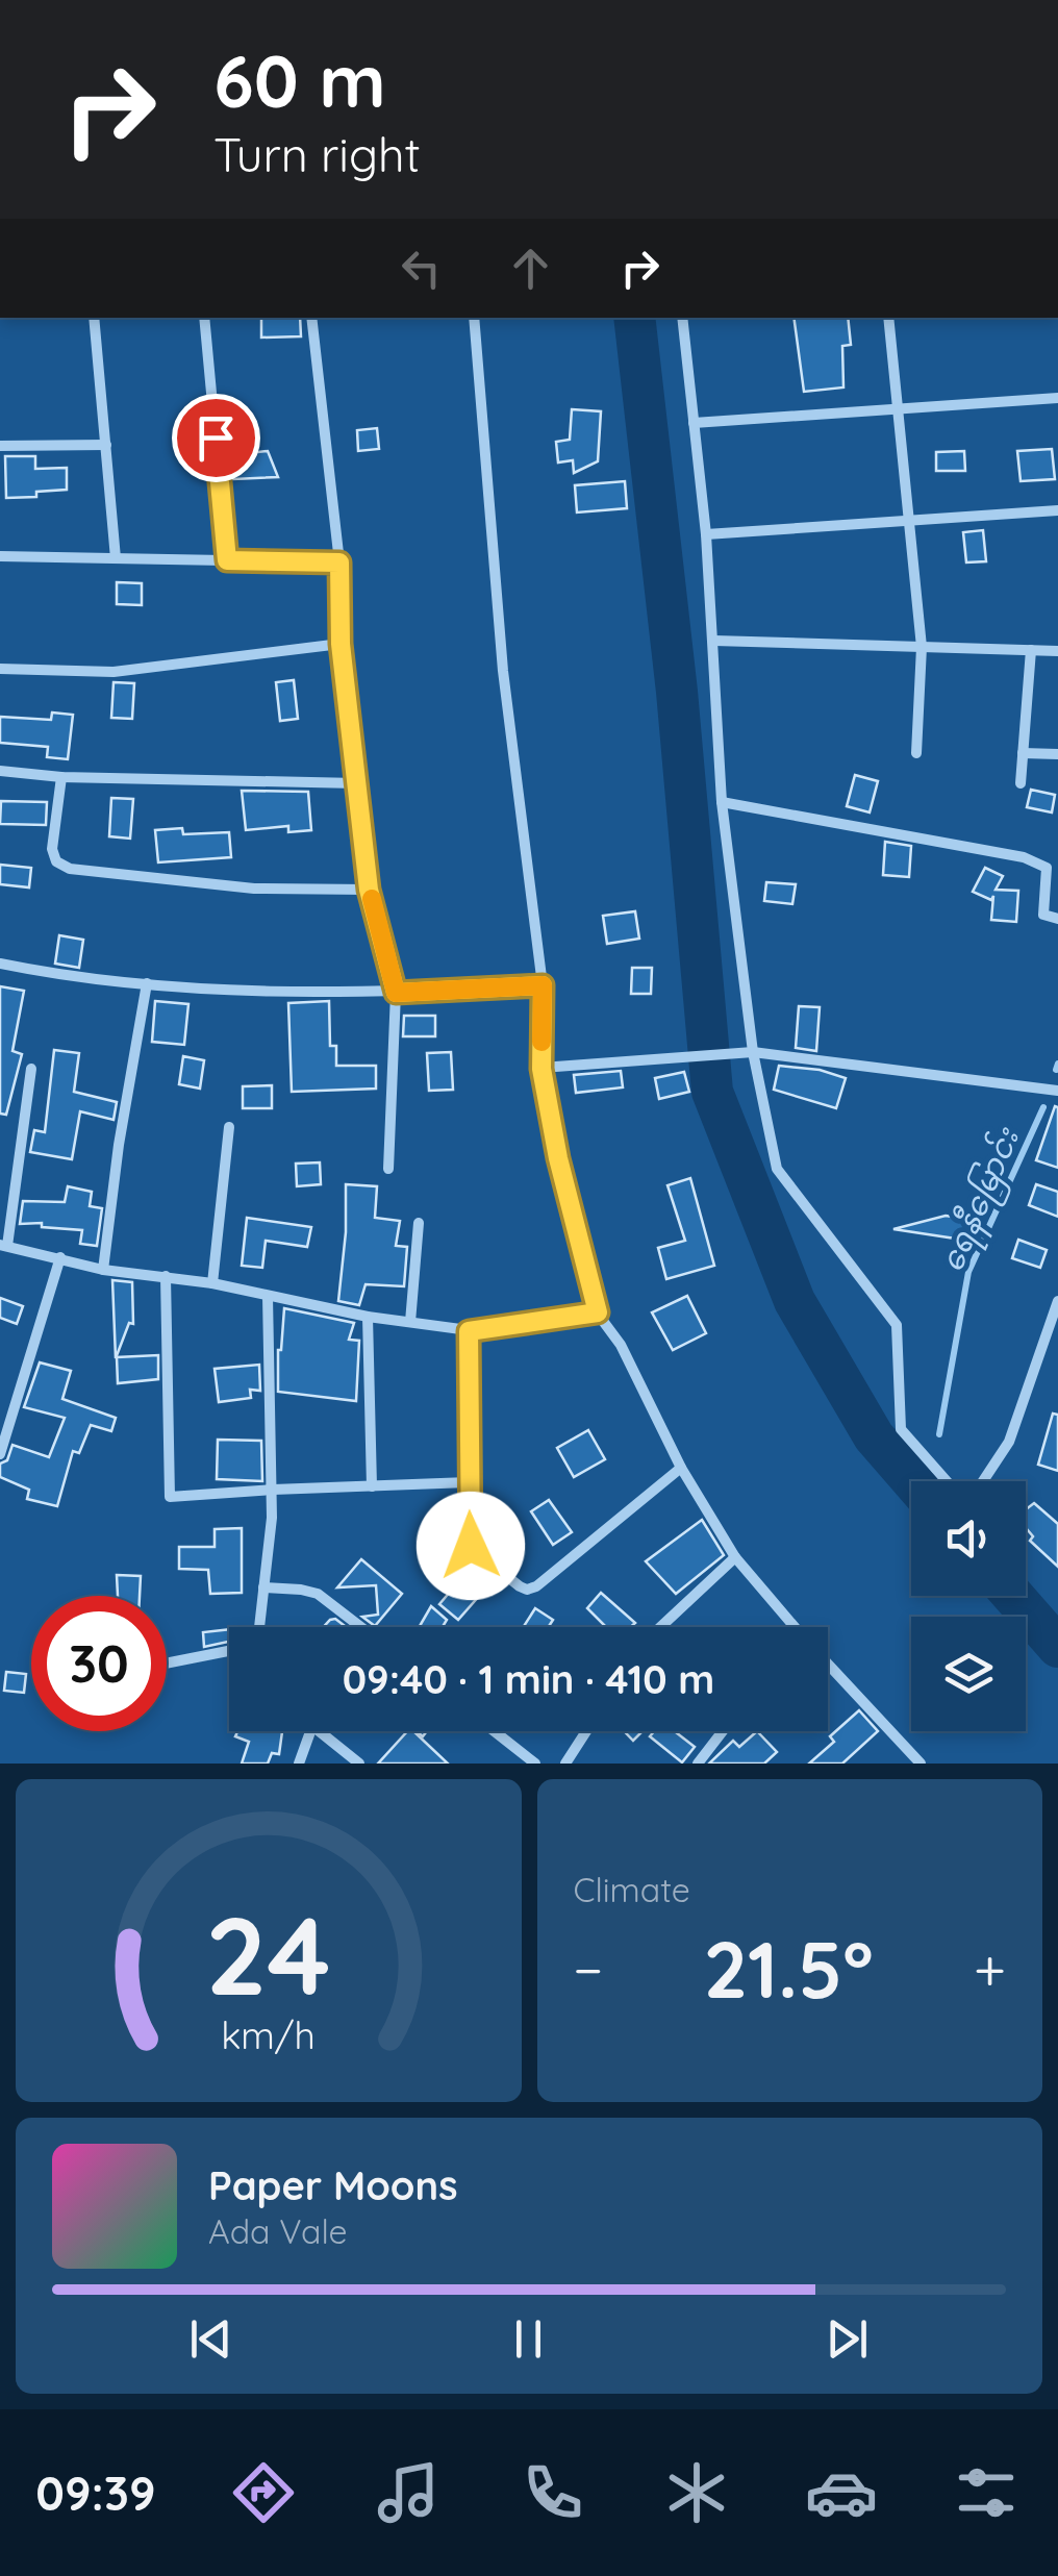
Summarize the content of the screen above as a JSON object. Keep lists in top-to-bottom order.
{
  "water": ["ရေနီမြောင်း"],
  "page": {
    "turn": ["60 m", "Turn right"],
    "limit": "30",
    "trip": "09:40 · 1 min · 410 m",
    "tile": "Climate",
    "heat": ["−", "21.5°", "+"],
    "song": ["Paper Moons", "Ada Vale"],
    "tabs": "09:39",
    "gauge": ["24", "km/h"]
  }
}
